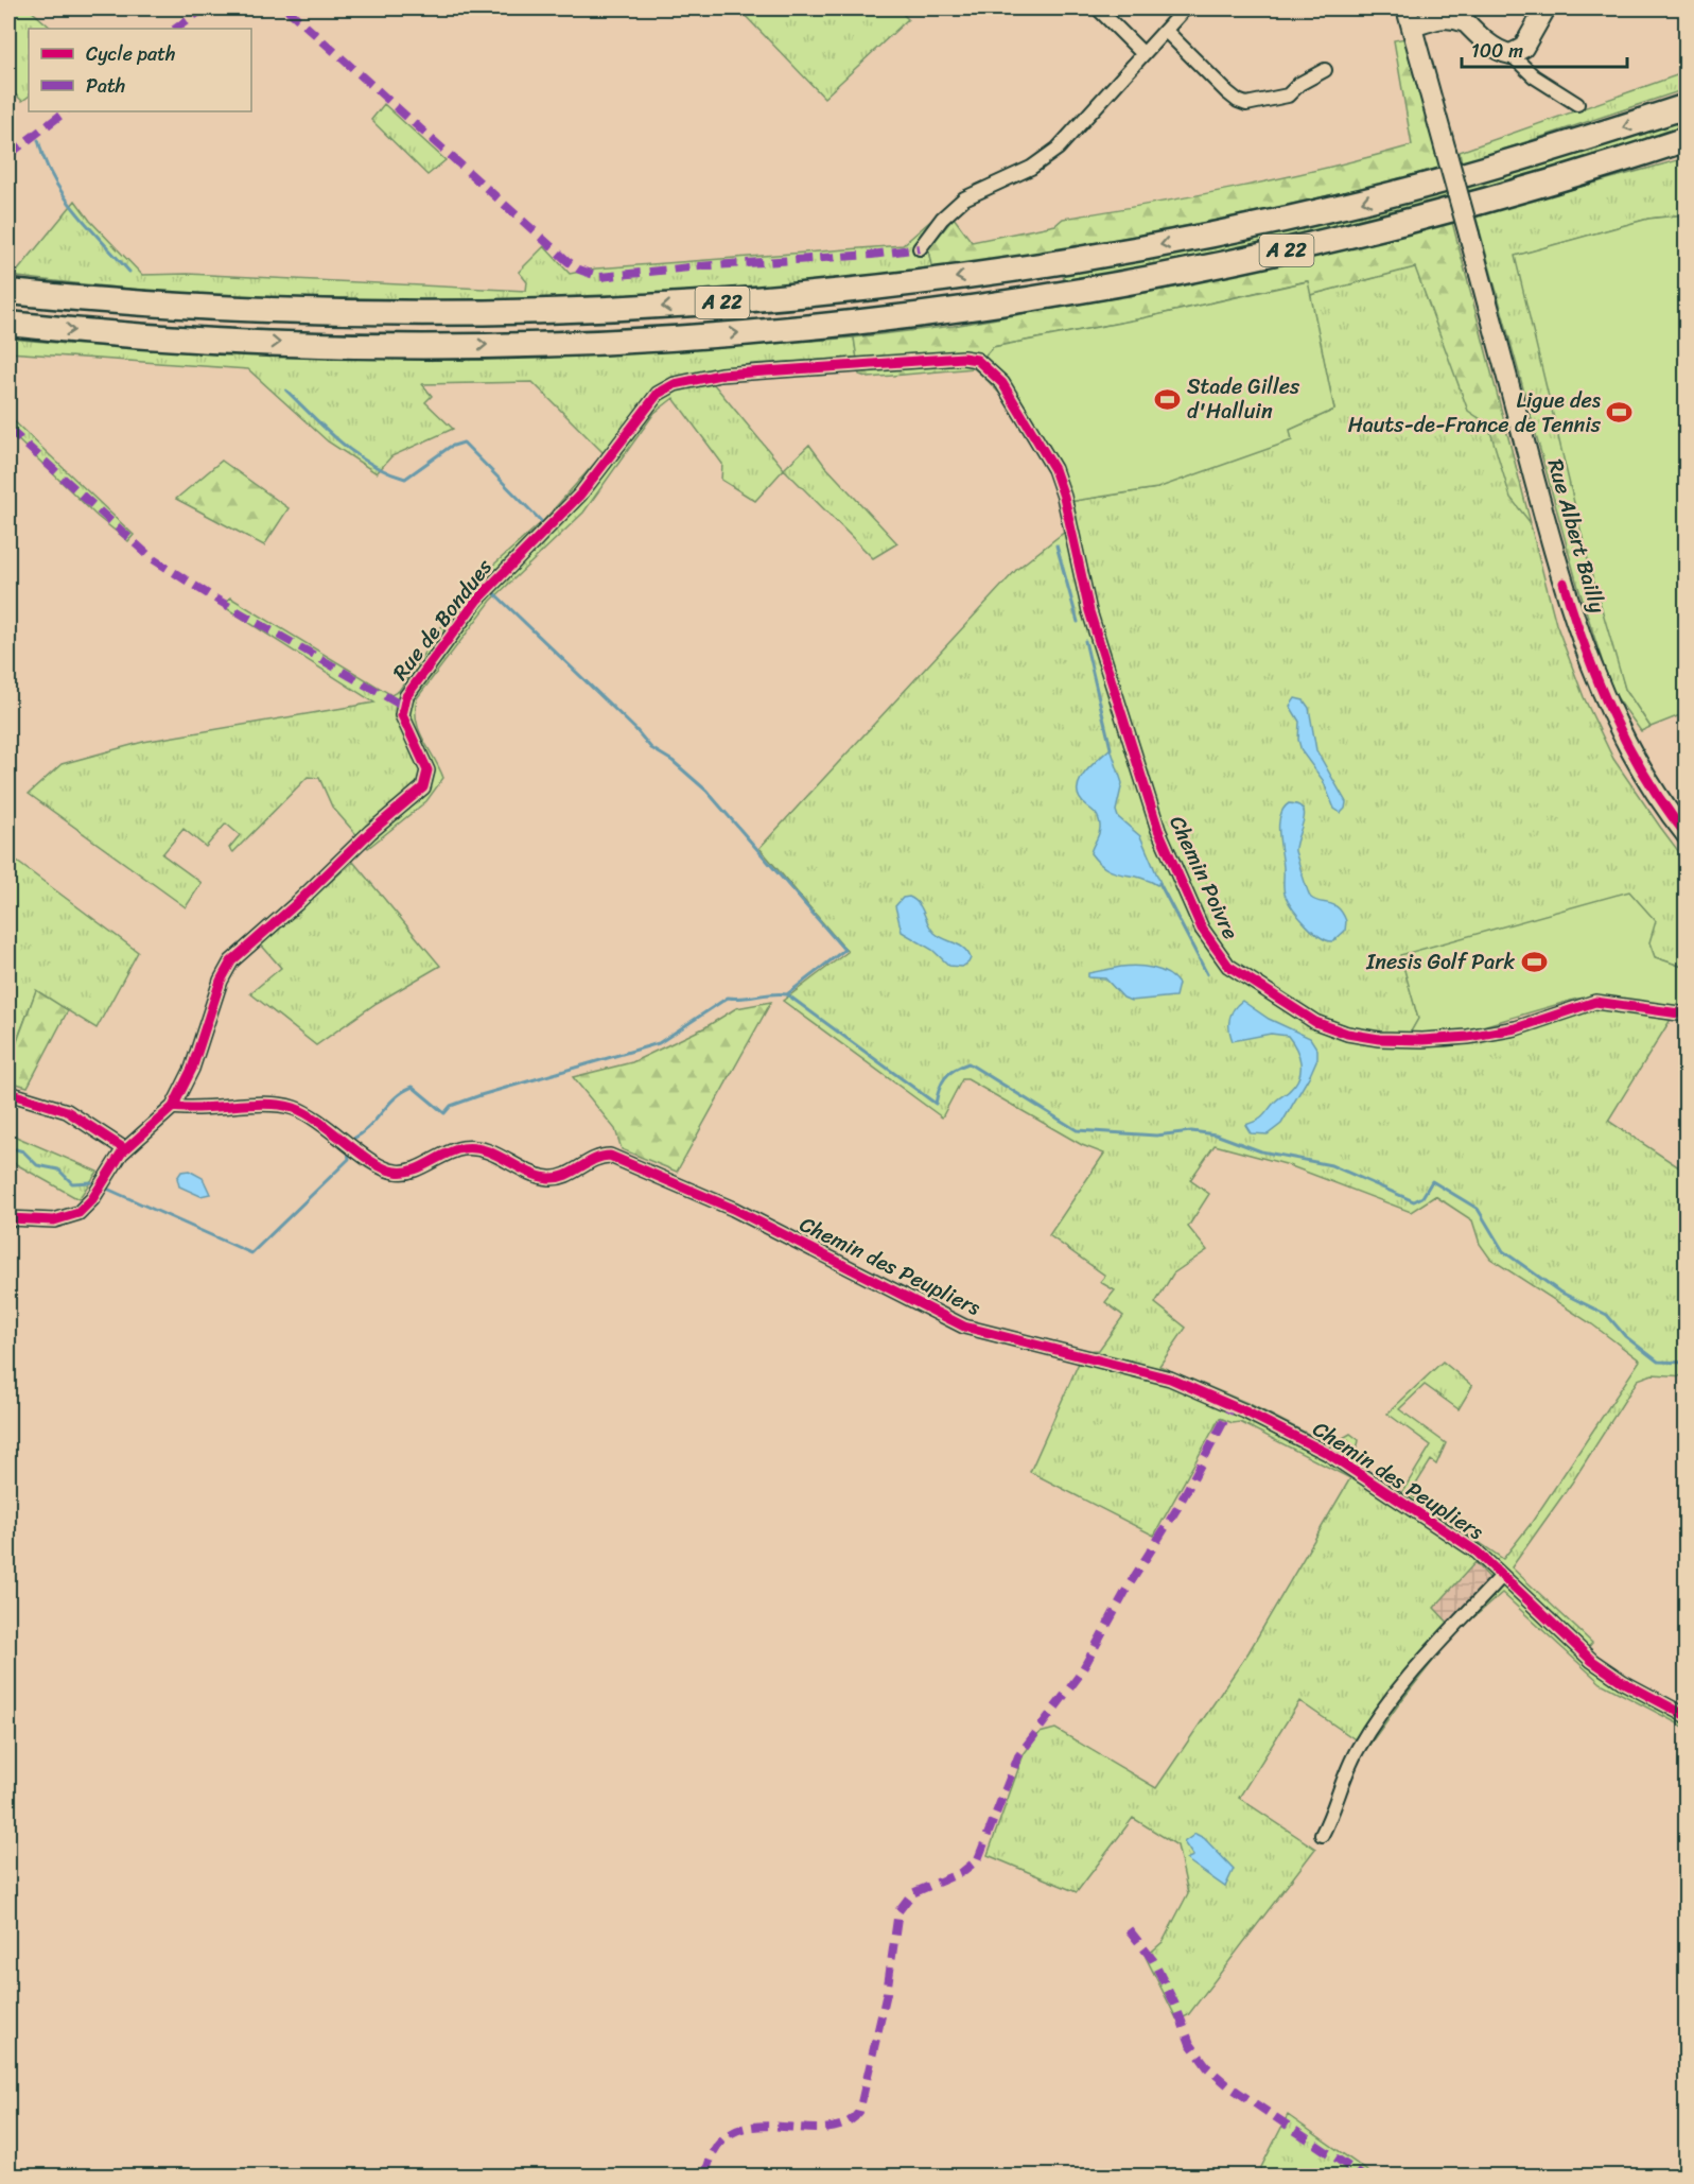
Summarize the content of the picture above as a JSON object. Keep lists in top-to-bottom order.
{
  "streets": {
    "highway": ["A 22"],
    "main road": ["Rue Albert Bailly"],
    "street": ["Rue de Bondues", "Chemin Poivre", "Chemin des Peupliers"]
  },
  "crossings": [
    ["Rue de Bondues", "Chemin Poivre"],
    ["Rue de Bondues", "Chemin des Peupliers"]
  ],
  "places": {
    "sports": ["Stade Gilles d'Halluin", "Ligue des Hauts-de-France de Tennis", "Inesis Golf Park"]
  },
  "legend": ["Cycle path", "Path"],
  "scale_bar": "100 m"
}
